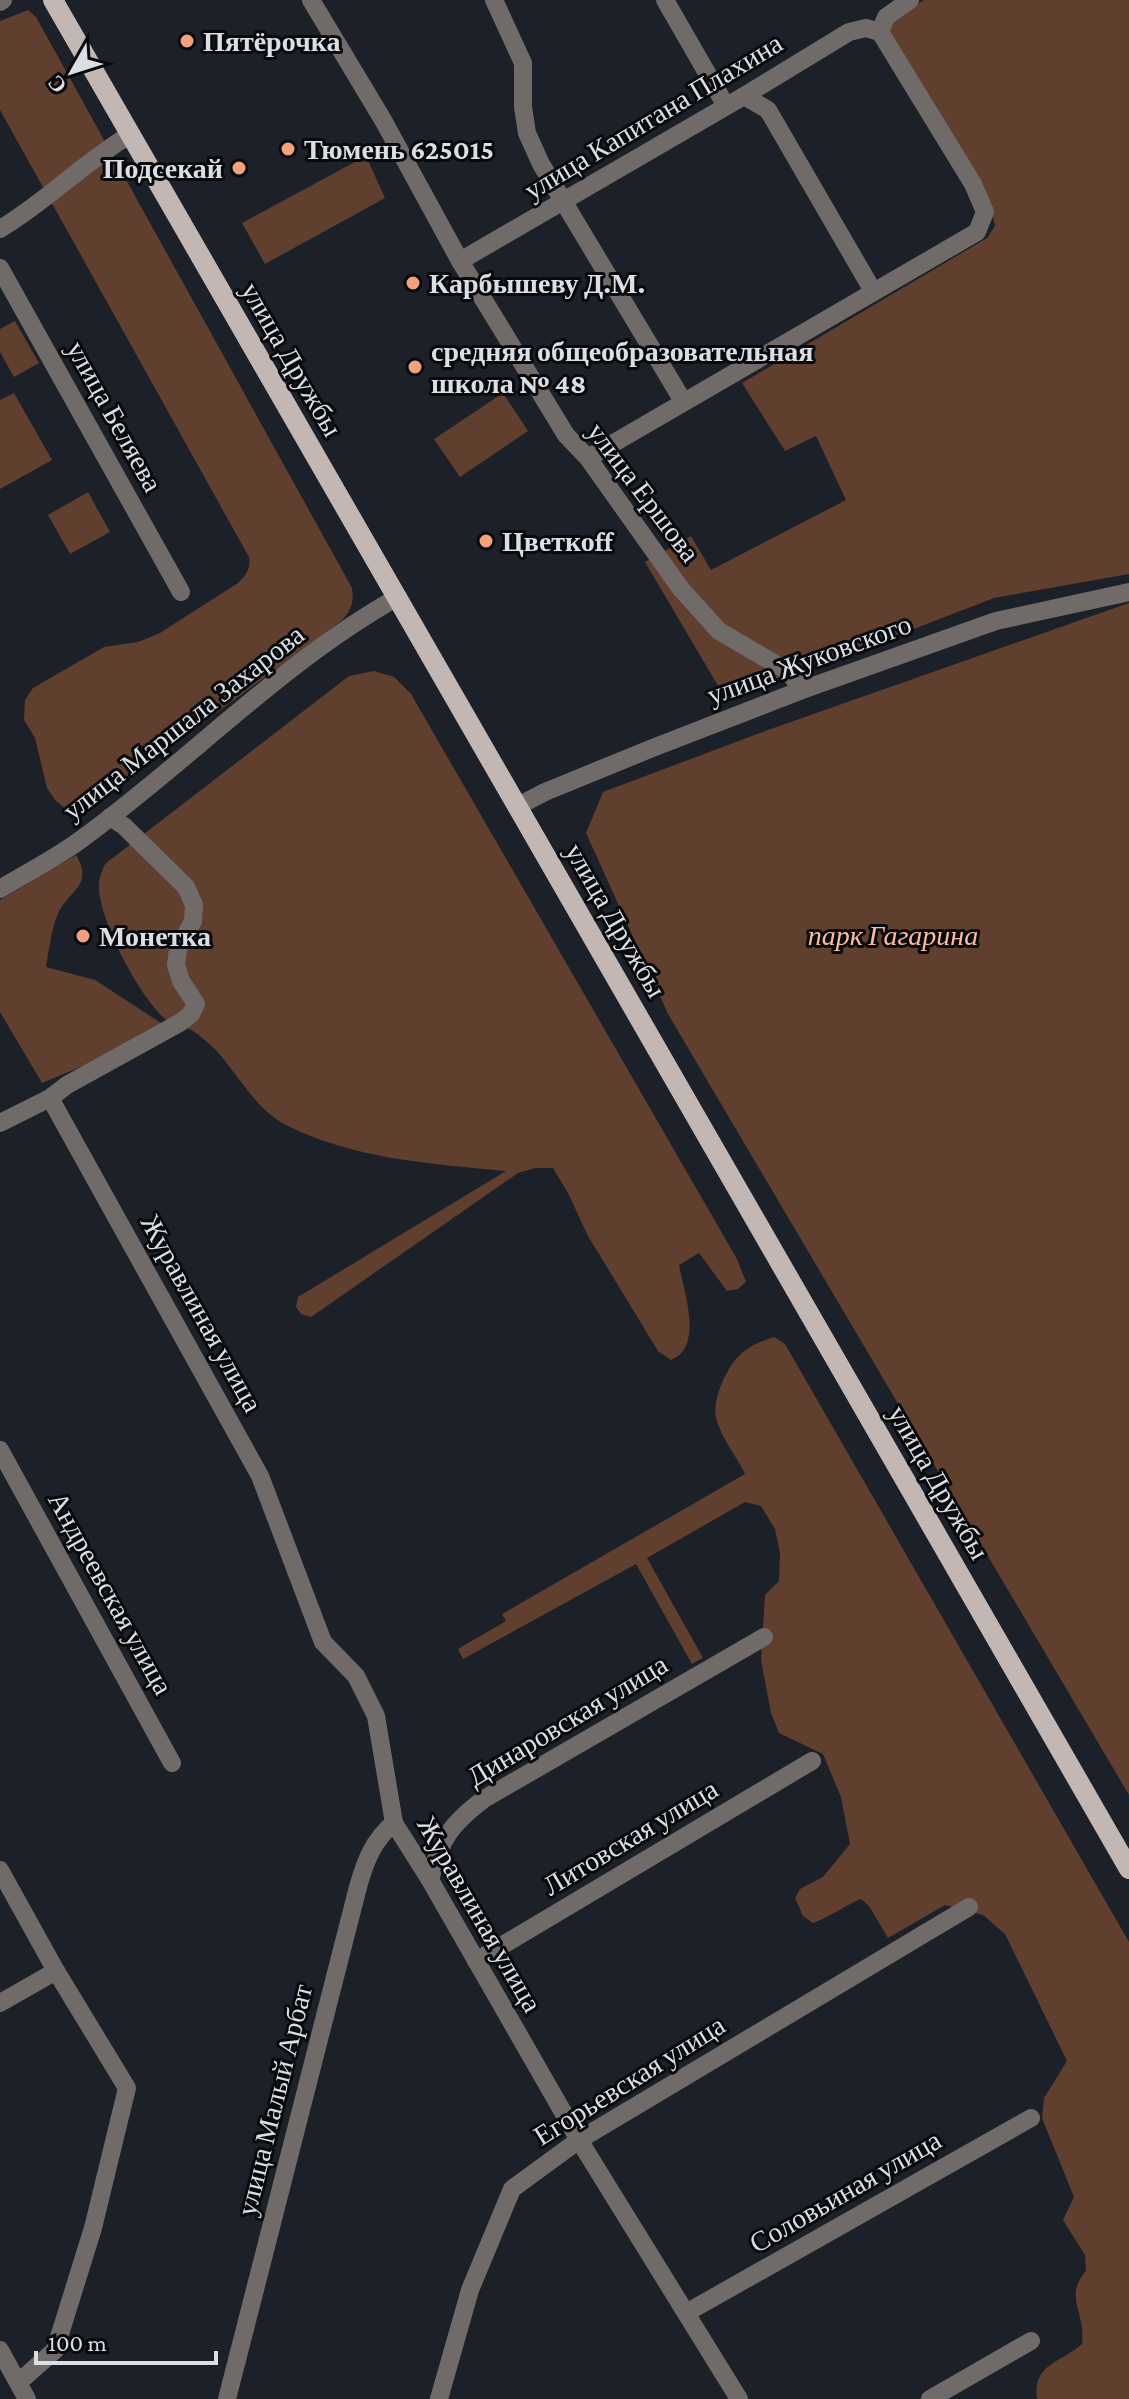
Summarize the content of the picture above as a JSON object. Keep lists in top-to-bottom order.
{
  "streets": {
    "main road": ["улица Дружбы"],
    "street": [
      "улица Капитана Плахина",
      "улица Беляева",
      "улица Ершова",
      "улица Жуковского",
      "улица Маршала Захарова",
      "Журавлиная улица",
      "Андреевская улица",
      "Динаровская улица",
      "Литовская улица",
      "Егорьевская улица",
      "улица Малый Арбат",
      "Соловьиная улица"
    ]
  },
  "crossings": [
    ["улица Капитана Плахина", "улица Ершова"],
    ["улица Дружбы", "улица Жуковского"],
    ["улица Дружбы", "улица Маршала Захарова"],
    ["улица Ершова", "улица Жуковского"],
    ["Журавлиная улица", "Динаровская улица"],
    ["Журавлиная улица", "Литовская улица"],
    ["Журавлиная улица", "Егорьевская улица"],
    ["Журавлиная улица", "улица Малый Арбат"],
    ["Журавлиная улица", "Соловьиная улица"]
  ],
  "parks": ["парк Гагарина"],
  "places": [
    "Пятёрочка",
    "Тюмень 625015",
    "Подсекай",
    "Карбышеву Д.М.",
    "средняя общеобразовательная школа № 48",
    "Цветкоff",
    "Монетка"
  ],
  "scale_bar": "100 m",
  "north": "bottom left"
}
